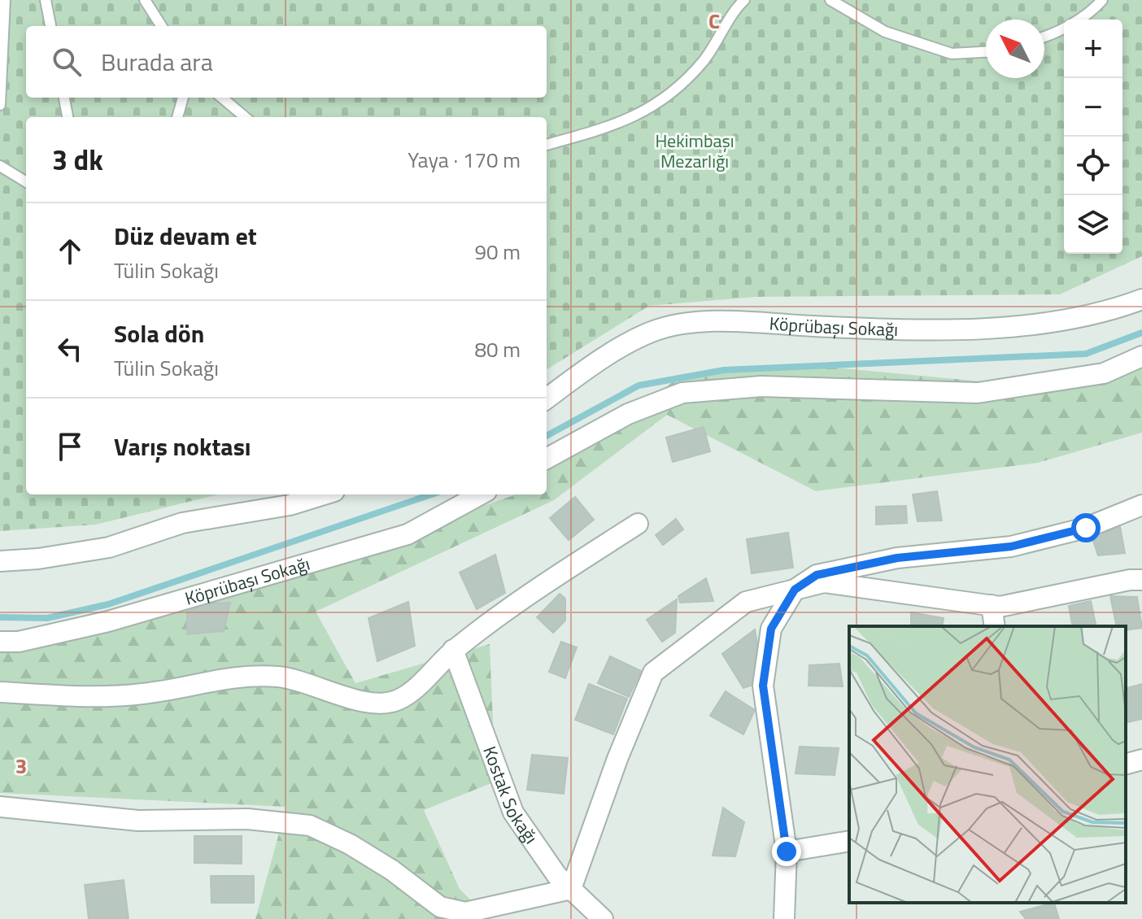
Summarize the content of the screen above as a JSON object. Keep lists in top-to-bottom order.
{
  "streets": {
    "street": ["Köprübaşı Sokağı", "Kostak Sokağı"]
  },
  "parks": ["Hekimbaşı Mezarlığı"],
  "north": "top left",
  "page": {
    "map_buttons": ["+", "−"],
    "search": "Burada ara",
    "heading": ["3 dk", "Yaya · 170 m"],
    "list": [
      ["Düz devam et", "Tülin Sokağı", "90 m"],
      ["Sola dön", "Tülin Sokağı", "80 m"],
      "Varış noktası"
    ]
  },
  "grid": {
    "columns": ["C"],
    "rows": ["3"]
  }
}
